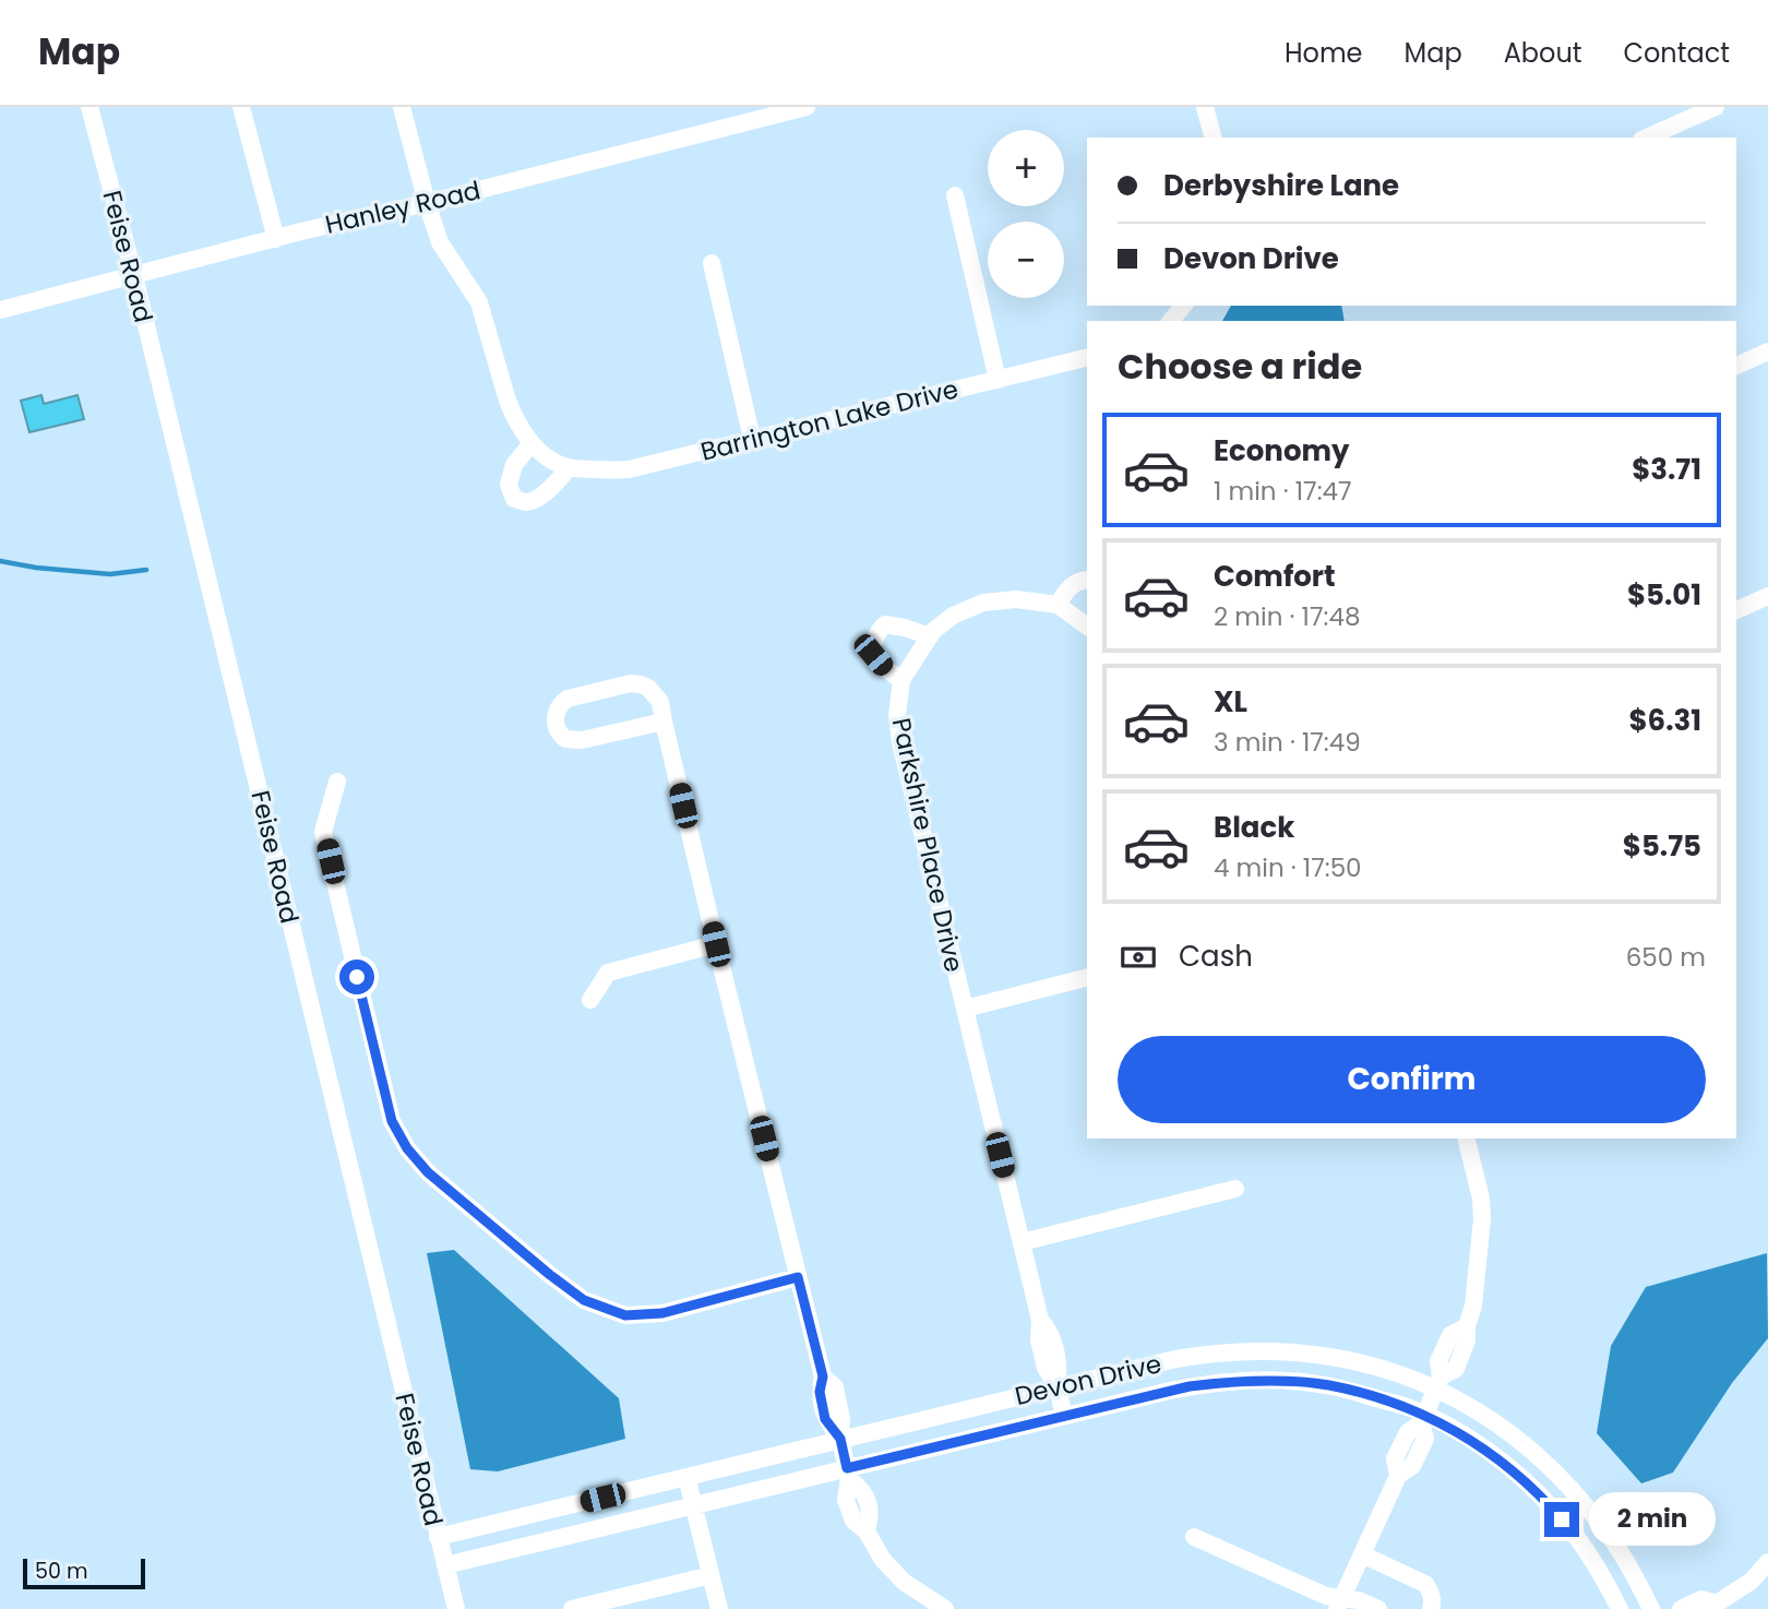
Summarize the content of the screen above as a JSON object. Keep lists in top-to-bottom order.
{
  "streets": {
    "street": [
      "Hanley Road",
      "Feise Road",
      "Barrington Lake Drive",
      "Parkshire Place Drive",
      "Devon Drive"
    ]
  },
  "crossings": [
    ["Hanley Road", "Feise Road"],
    ["Hanley Road", "Barrington Lake Drive"],
    ["Feise Road", "Devon Drive"],
    ["Parkshire Place Drive", "Devon Drive"]
  ],
  "scale_bar": "50 m",
  "page": {
    "header": "Map",
    "nav": [
      "Home",
      "Map",
      "About",
      "Contact"
    ],
    "map_buttons": ["+", "−"],
    "banner": ["Derbyshire Lane", "Devon Drive"],
    "heading": "Choose a ride",
    "list": [
      {
        "name": "Economy",
        "note": "1 min · 17:47",
        "value": "$3.71"
      },
      {
        "name": "Comfort",
        "note": "2 min · 17:48",
        "value": "$5.01"
      },
      {
        "name": "XL",
        "note": "3 min · 17:49",
        "value": "$6.31"
      },
      {
        "name": "Black",
        "note": "4 min · 17:50",
        "value": "$5.75"
      }
    ],
    "pay": ["Cash", "650 m"],
    "buttons": "Confirm",
    "bubble": "2 min",
    "scale": "50 m"
  }
}
